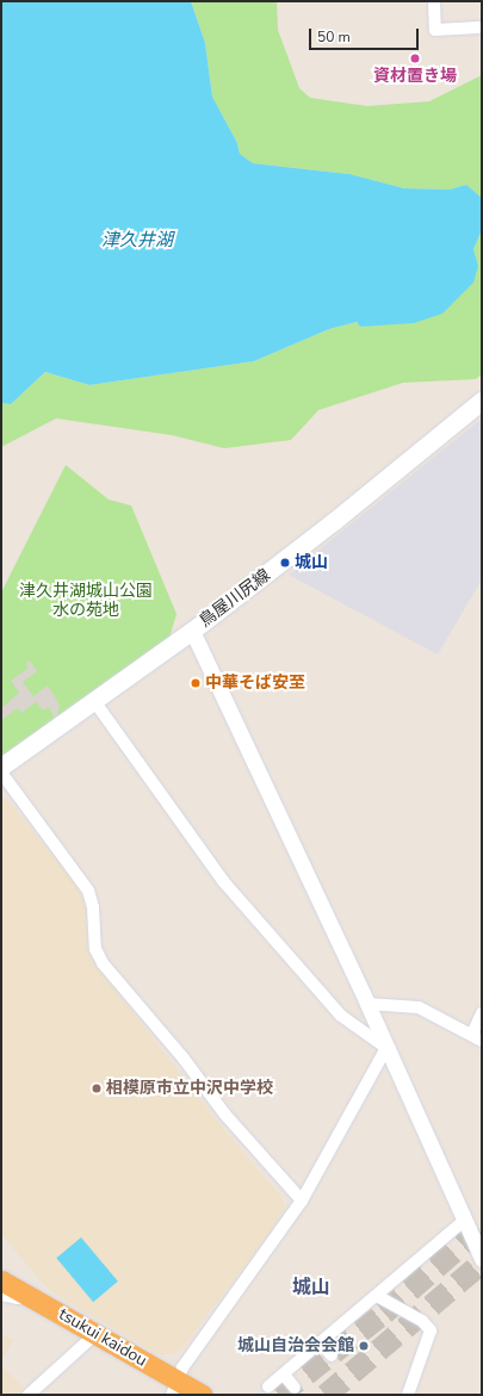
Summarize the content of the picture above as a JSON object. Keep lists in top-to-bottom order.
{
  "streets": {
    "highway": ["tsukui kaidou"],
    "main road": ["鳥屋川尻線"]
  },
  "districts": ["城山"],
  "water": ["津久井湖"],
  "parks": ["津久井湖城山公園 水の苑地"],
  "places": [
    "資材置き場",
    "城山",
    "中華そば安至",
    "相模原市立中沢中学校",
    "城山自治会会館"
  ],
  "scale_bar": "50 m"
}
